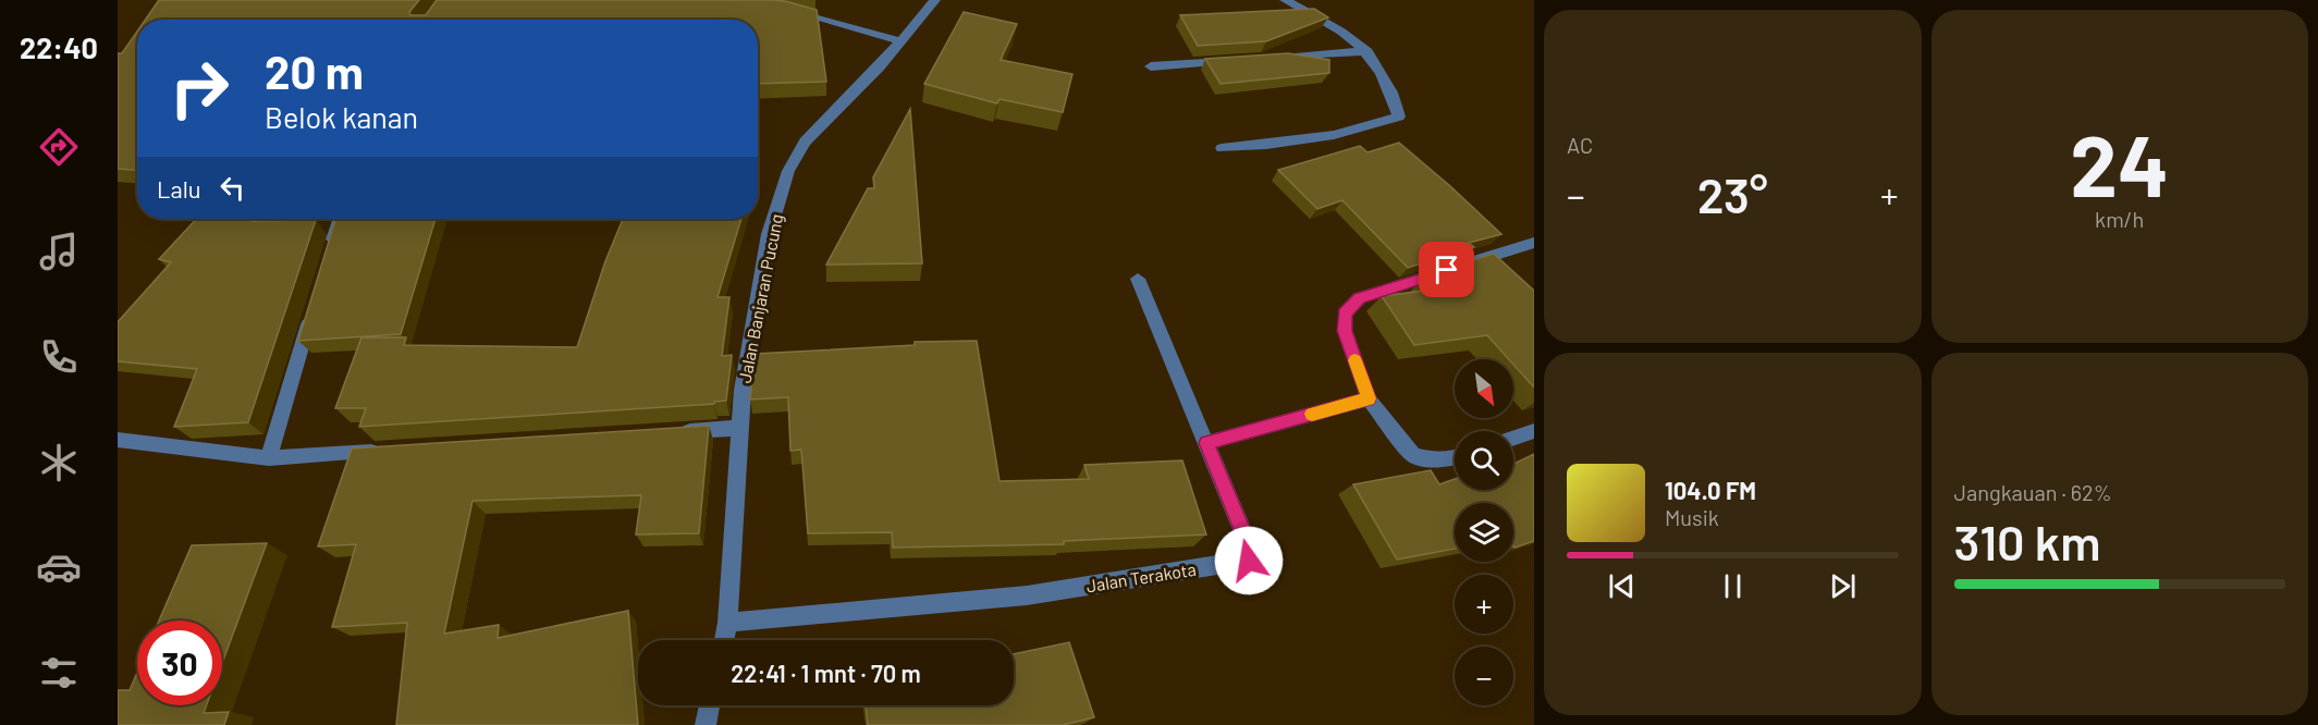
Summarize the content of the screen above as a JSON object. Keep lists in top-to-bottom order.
{
  "streets": {
    "street": ["Jalan Banjaran Pucung", "Jalan Terakota"]
  },
  "crossings": [
    ["Jalan Banjaran Pucung", "Jalan Terakota"]
  ],
  "north": "bottom right",
  "page": {
    "tabs": "22:40",
    "tile": [
      "AC",
      ["24", "km/h"],
      ["Jangkauan · 62%", "310 km"]
    ],
    "turn": ["20 m", "Belok kanan"],
    "then": "Lalu",
    "heat": ["−", "23°", "+"],
    "map_buttons": ["+", "−"],
    "song": ["104.0 FM", "Musik"],
    "limit": "30",
    "trip": "22:41 · 1 mnt · 70 m"
  }
}
